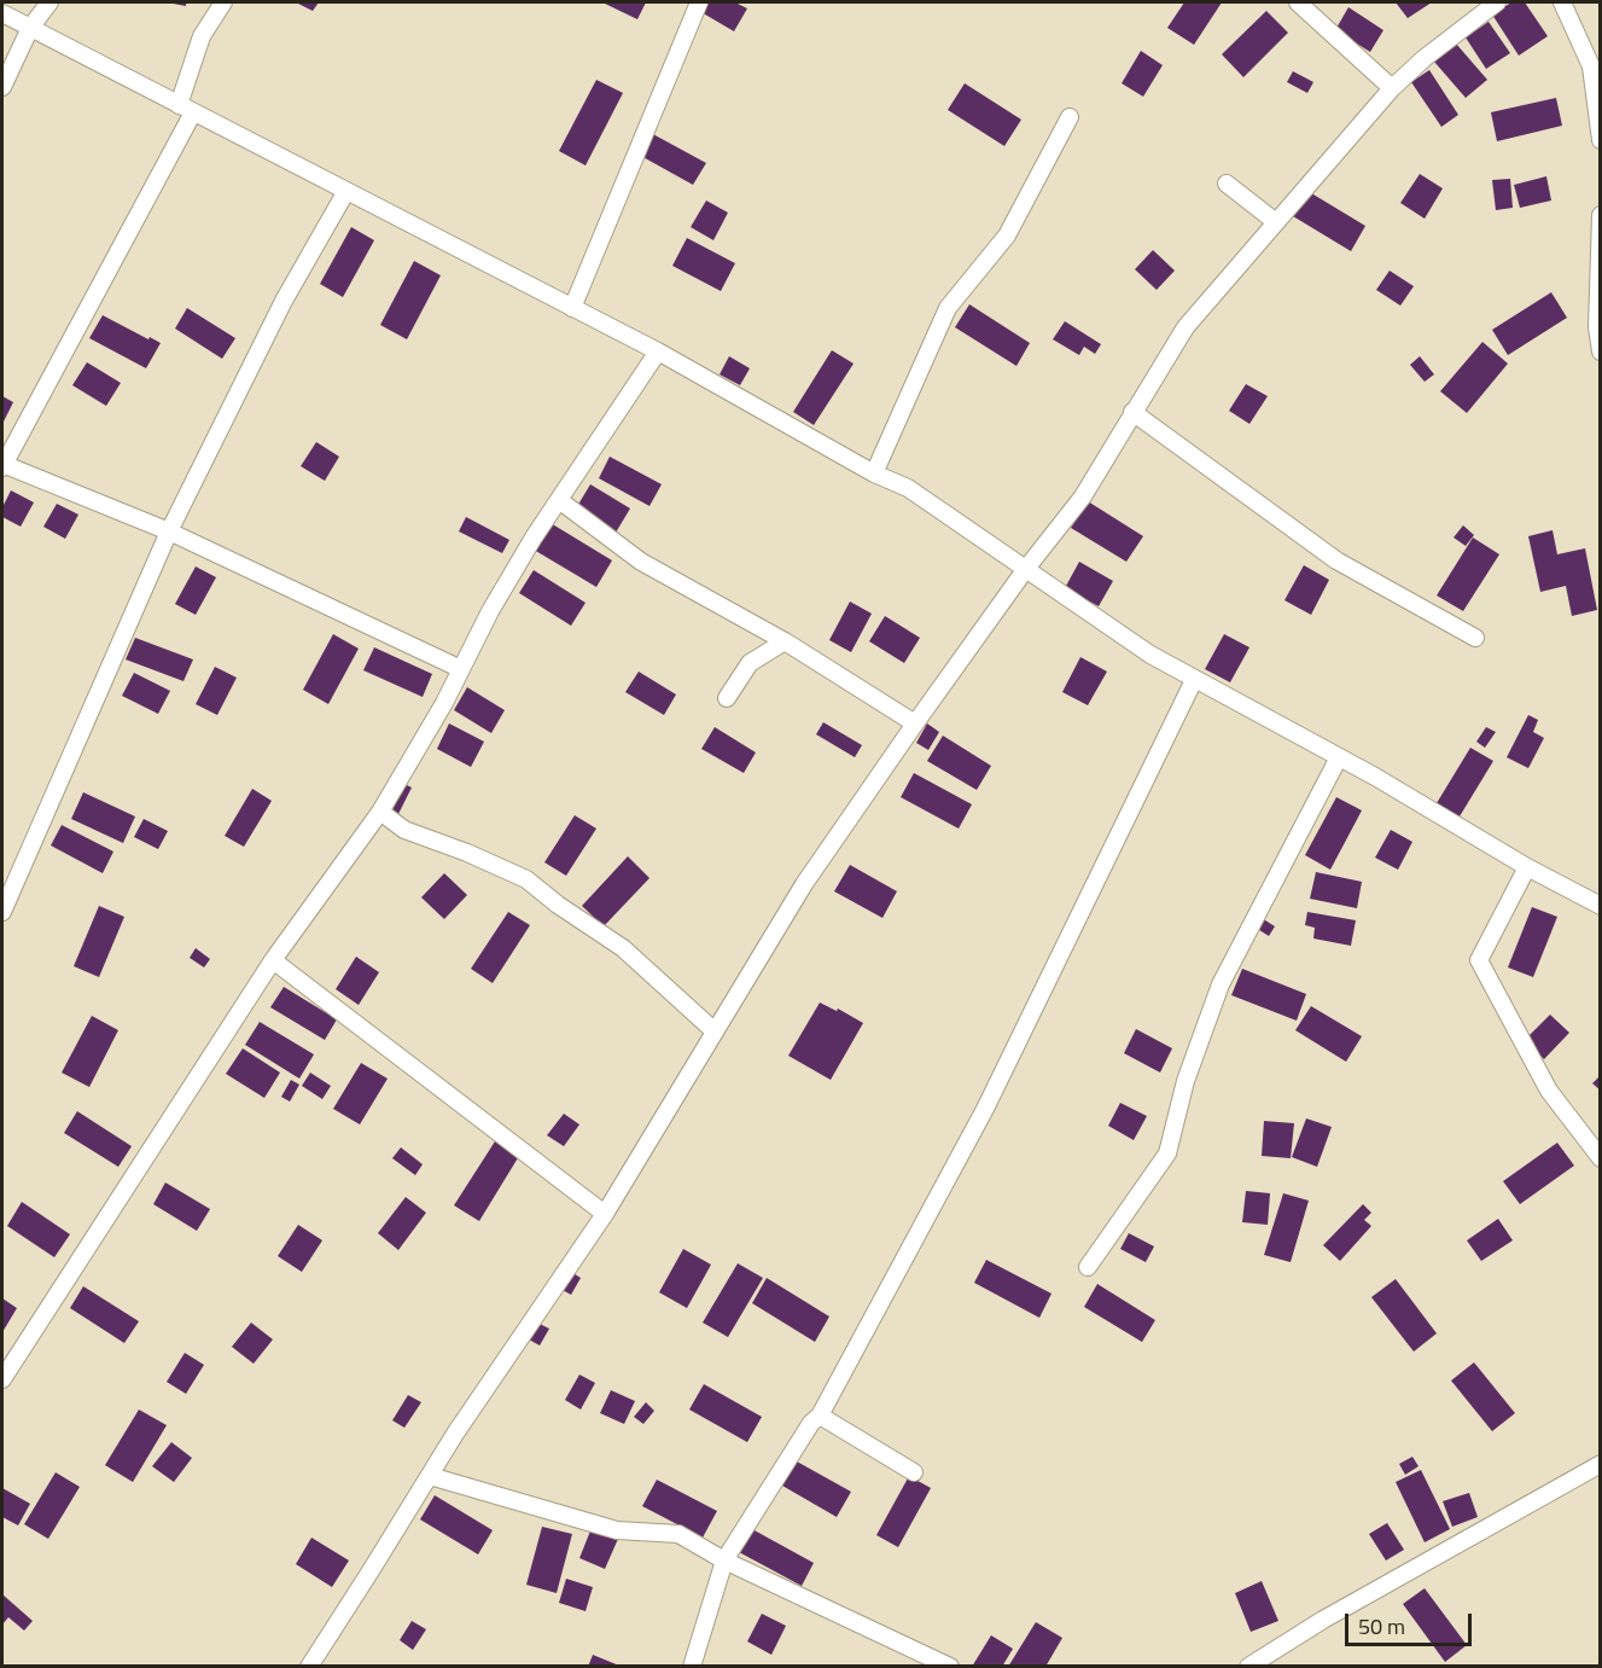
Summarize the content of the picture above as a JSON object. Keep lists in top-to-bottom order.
{
  "scale_bar": "50 m"
}
